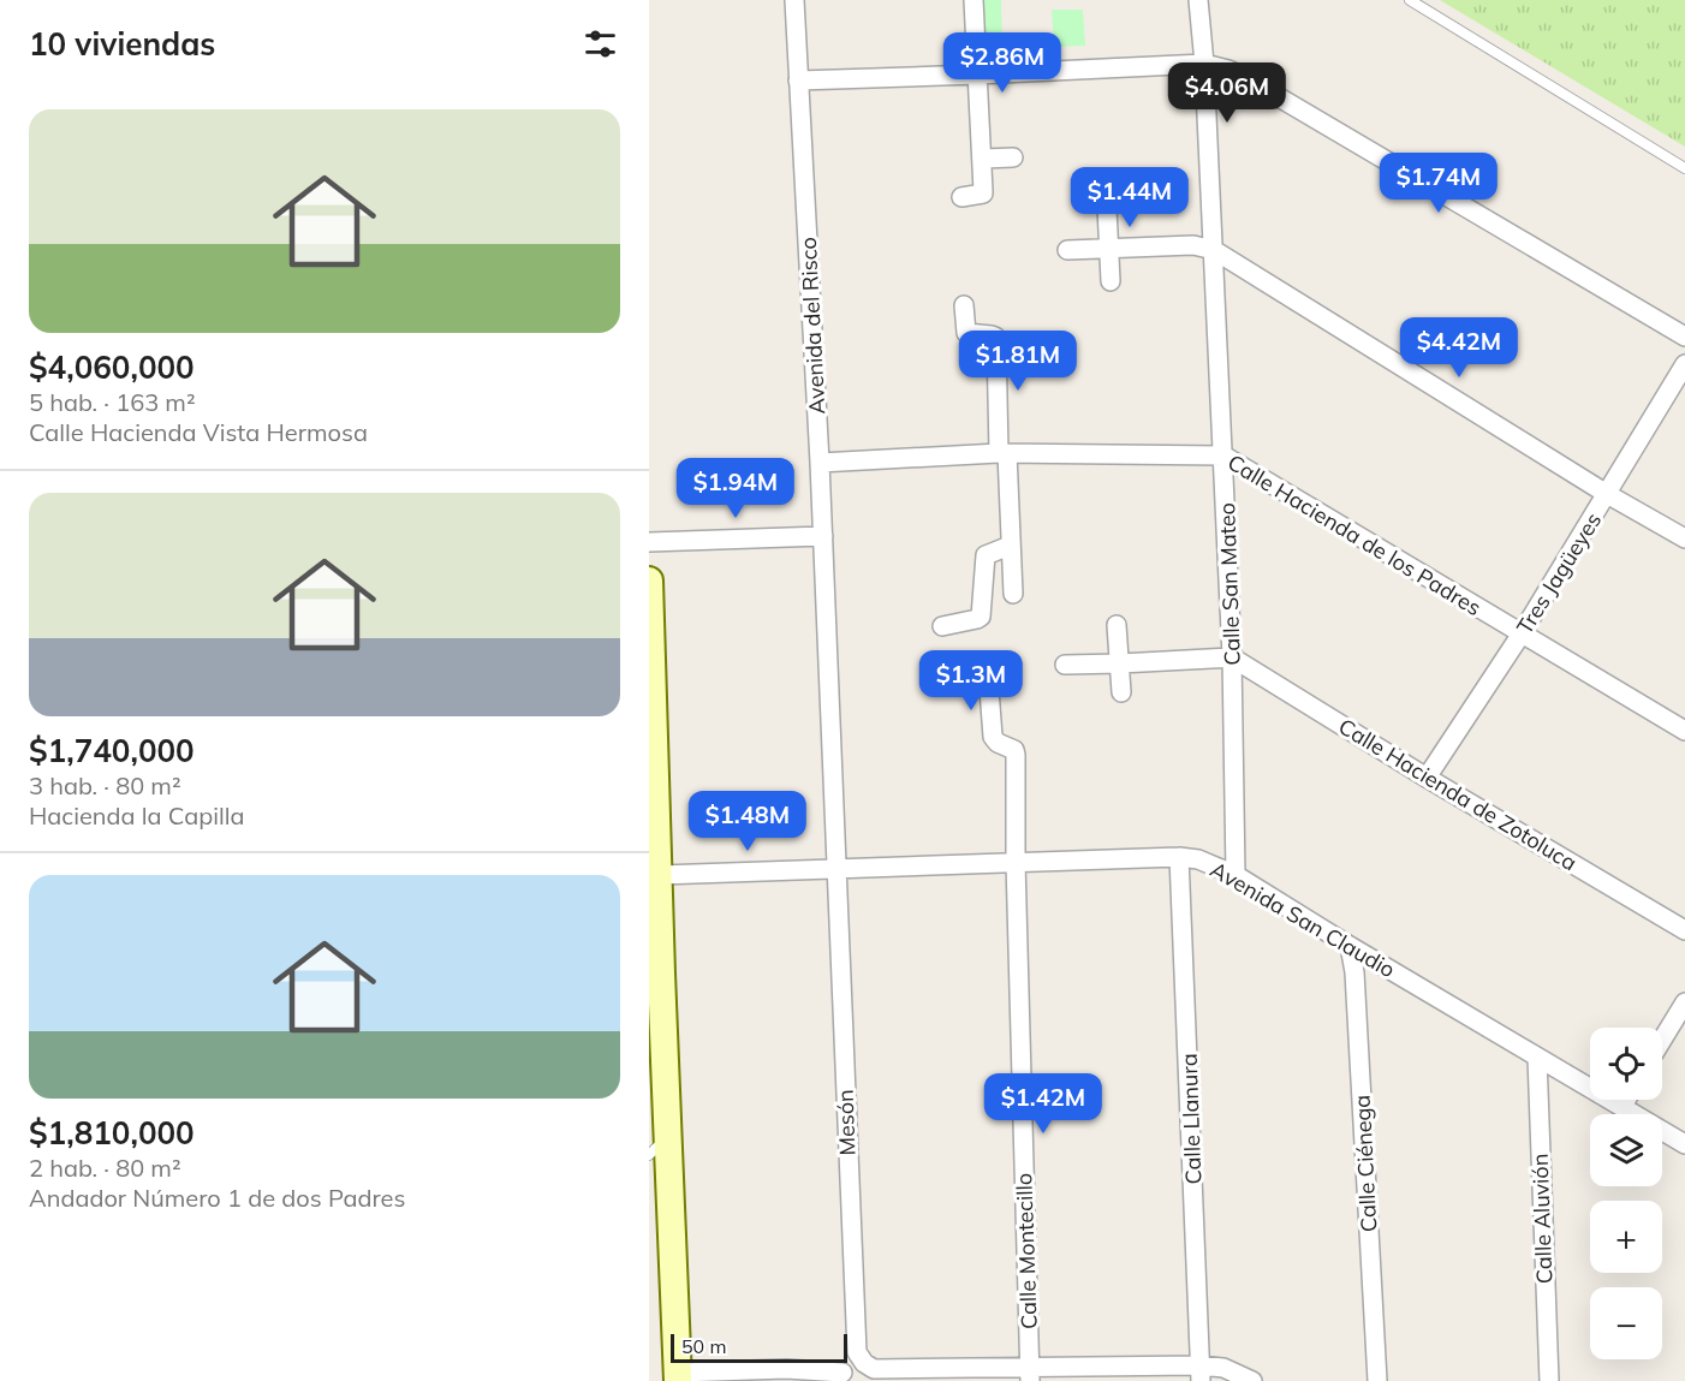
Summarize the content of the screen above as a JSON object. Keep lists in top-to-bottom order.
{
  "streets": {
    "street": [
      "Avenida del Risco",
      "Calle Hacienda de los Padres",
      "Tres Jagüeyes",
      "Calle San Mateo",
      "Calle Hacienda de Zotoluca",
      "Avenida San Claudio",
      "Calle Llanura",
      "Mesón",
      "Calle Ciénega",
      "Calle Aluvión",
      "Calle Montecillo"
    ]
  },
  "crossings": [
    ["Avenida del Risco", "Calle Hacienda de los Padres"],
    ["Avenida del Risco", "Avenida San Claudio"],
    ["Avenida del Risco", "Mesón"],
    ["Calle Hacienda de los Padres", "Tres Jagüeyes"],
    ["Calle Hacienda de los Padres", "Calle San Mateo"],
    ["Tres Jagüeyes", "Calle Hacienda de Zotoluca"],
    ["Calle San Mateo", "Calle Hacienda de Zotoluca"],
    ["Calle San Mateo", "Avenida San Claudio"],
    ["Avenida San Claudio", "Calle Llanura"],
    ["Avenida San Claudio", "Mesón"],
    ["Avenida San Claudio", "Calle Ciénega"],
    ["Avenida San Claudio", "Calle Aluvión"],
    ["Avenida San Claudio", "Calle Montecillo"],
    ["Mesón", "Calle Montecillo"]
  ],
  "scale_bar": "50 m",
  "page": {
    "heading": "10 viviendas",
    "price": [
      "$2.86M",
      "$4.06M",
      "$1.74M",
      "$1.44M",
      "$4.42M",
      "$1.81M",
      "$1.94M",
      "$1.3M",
      "$1.48M",
      "$1.42M"
    ],
    "list": [
      {
        "name": "$4,060,000",
        "note": "5 hab. · 163 m² · Calle Hacienda Vista Hermosa"
      },
      {
        "name": "$1,740,000",
        "note": "3 hab. · 80 m² · Hacienda la Capilla"
      },
      {
        "name": "$1,810,000",
        "note": "2 hab. · 80 m² · Andador Número 1 de dos Padres"
      }
    ],
    "map_buttons": ["+", "−"],
    "scale": "50 m"
  }
}
